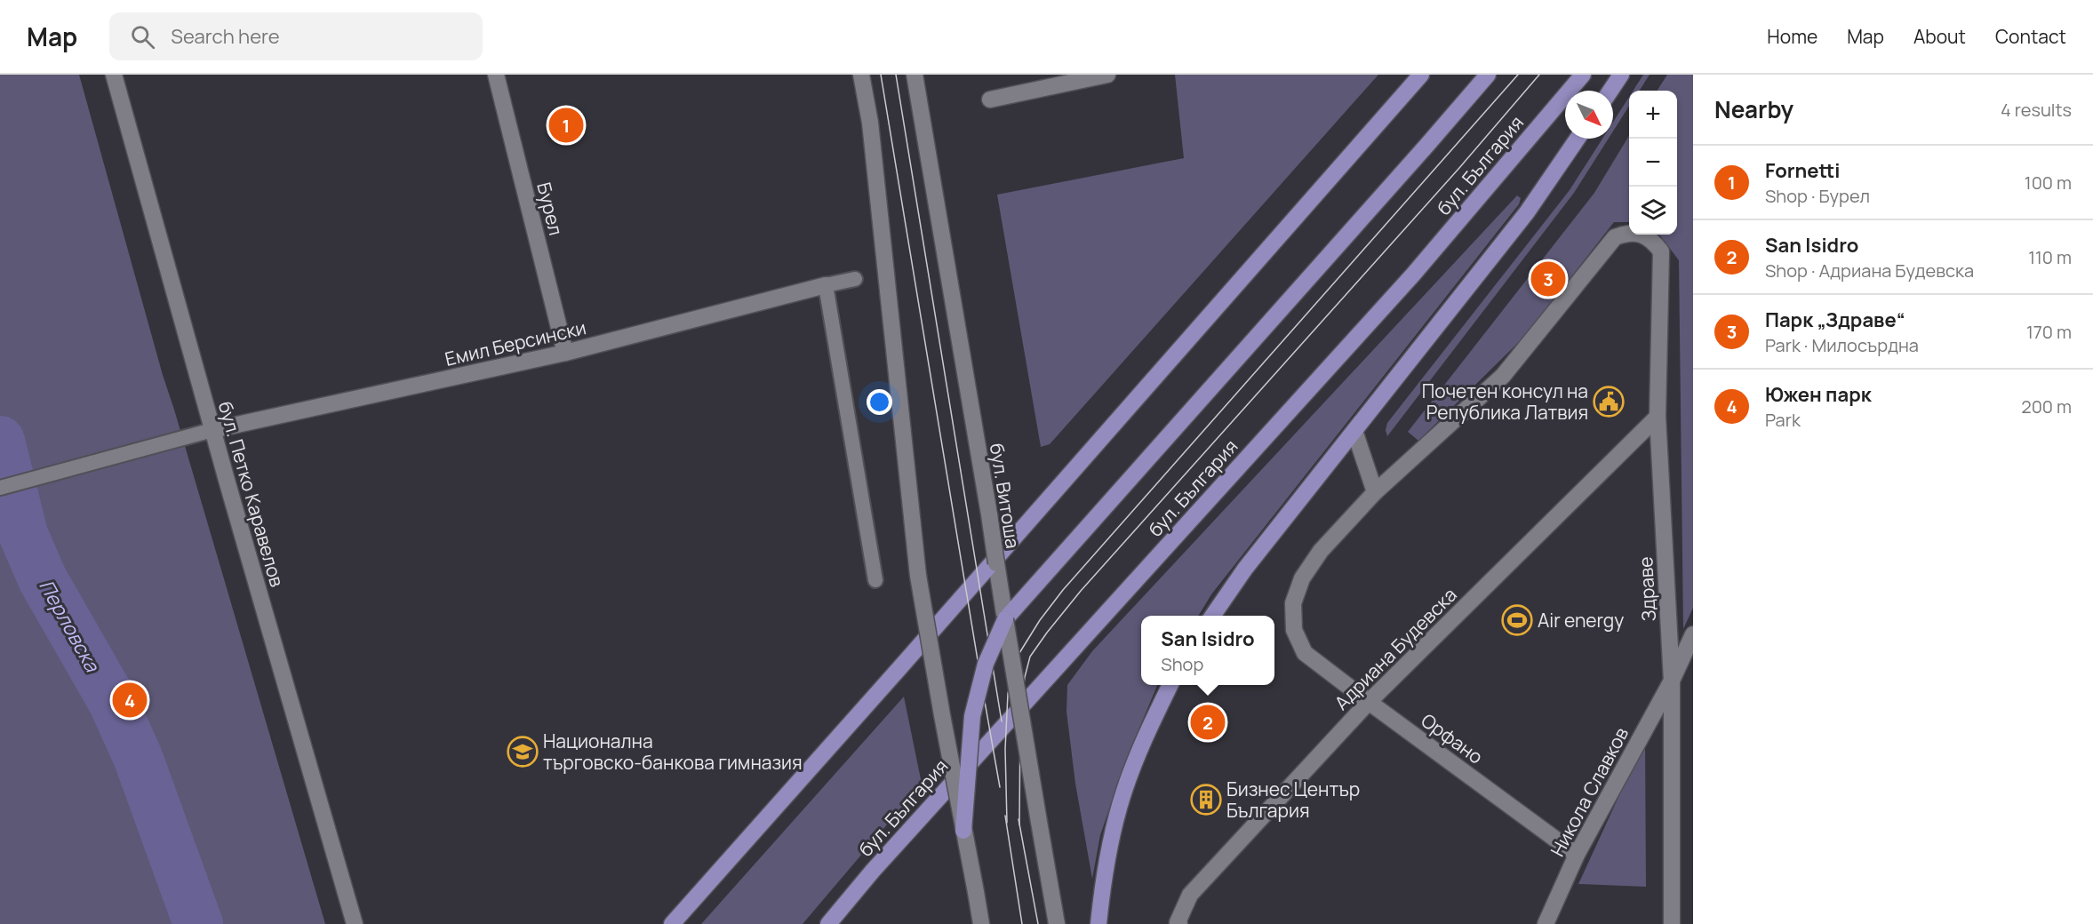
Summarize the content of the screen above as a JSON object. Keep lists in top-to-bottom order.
{
  "streets": {
    "main road": ["бул. България"],
    "street": [
      "Бурел",
      "Емил Берсински",
      "бул. Петко Каравелов",
      "бул. Витоша",
      "Здраве",
      "Адриана Будевска",
      "Орфано",
      "Никола Славков"
    ]
  },
  "crossings": [
    ["Бурел", "Емил Берсински"],
    ["Емил Берсински", "бул. Петко Каравелов"],
    ["Здраве", "Адриана Будевска"],
    ["Здраве", "Орфано"],
    ["Здраве", "Никола Славков"],
    ["Адриана Будевска", "Орфано"],
    ["Орфано", "Никола Славков"]
  ],
  "water": ["Перловска"],
  "places": {
    "public building": ["Почетен консул на Република Латвия"],
    "sports": ["Air energy"],
    "school or university": ["Национална търговско-банкова гимназия"],
    "building": ["Бизнес Център България"]
  },
  "north": "bottom right",
  "page": {
    "header": "Map",
    "search": "Search here",
    "nav": [
      "Home",
      "Map",
      "About",
      "Contact"
    ],
    "heading": ["Nearby", "4 results"],
    "map_buttons": ["+", "−"],
    "pins": [
      "1",
      "3",
      "4",
      "2"
    ],
    "list": [
      {
        "mark": "1",
        "name": "Fornetti",
        "note": "Shop · Бурел",
        "value": "100 m"
      },
      {
        "mark": "2",
        "name": "San Isidro",
        "note": "Shop · Адриана Будевска",
        "value": "110 m"
      },
      {
        "mark": "3",
        "name": "Парк „Здраве“",
        "note": "Park · Милосърдна",
        "value": "170 m"
      },
      {
        "mark": "4",
        "name": "Южен парк",
        "note": "Park",
        "value": "200 m"
      }
    ],
    "popup": ["San Isidro", "Shop"]
  }
}
